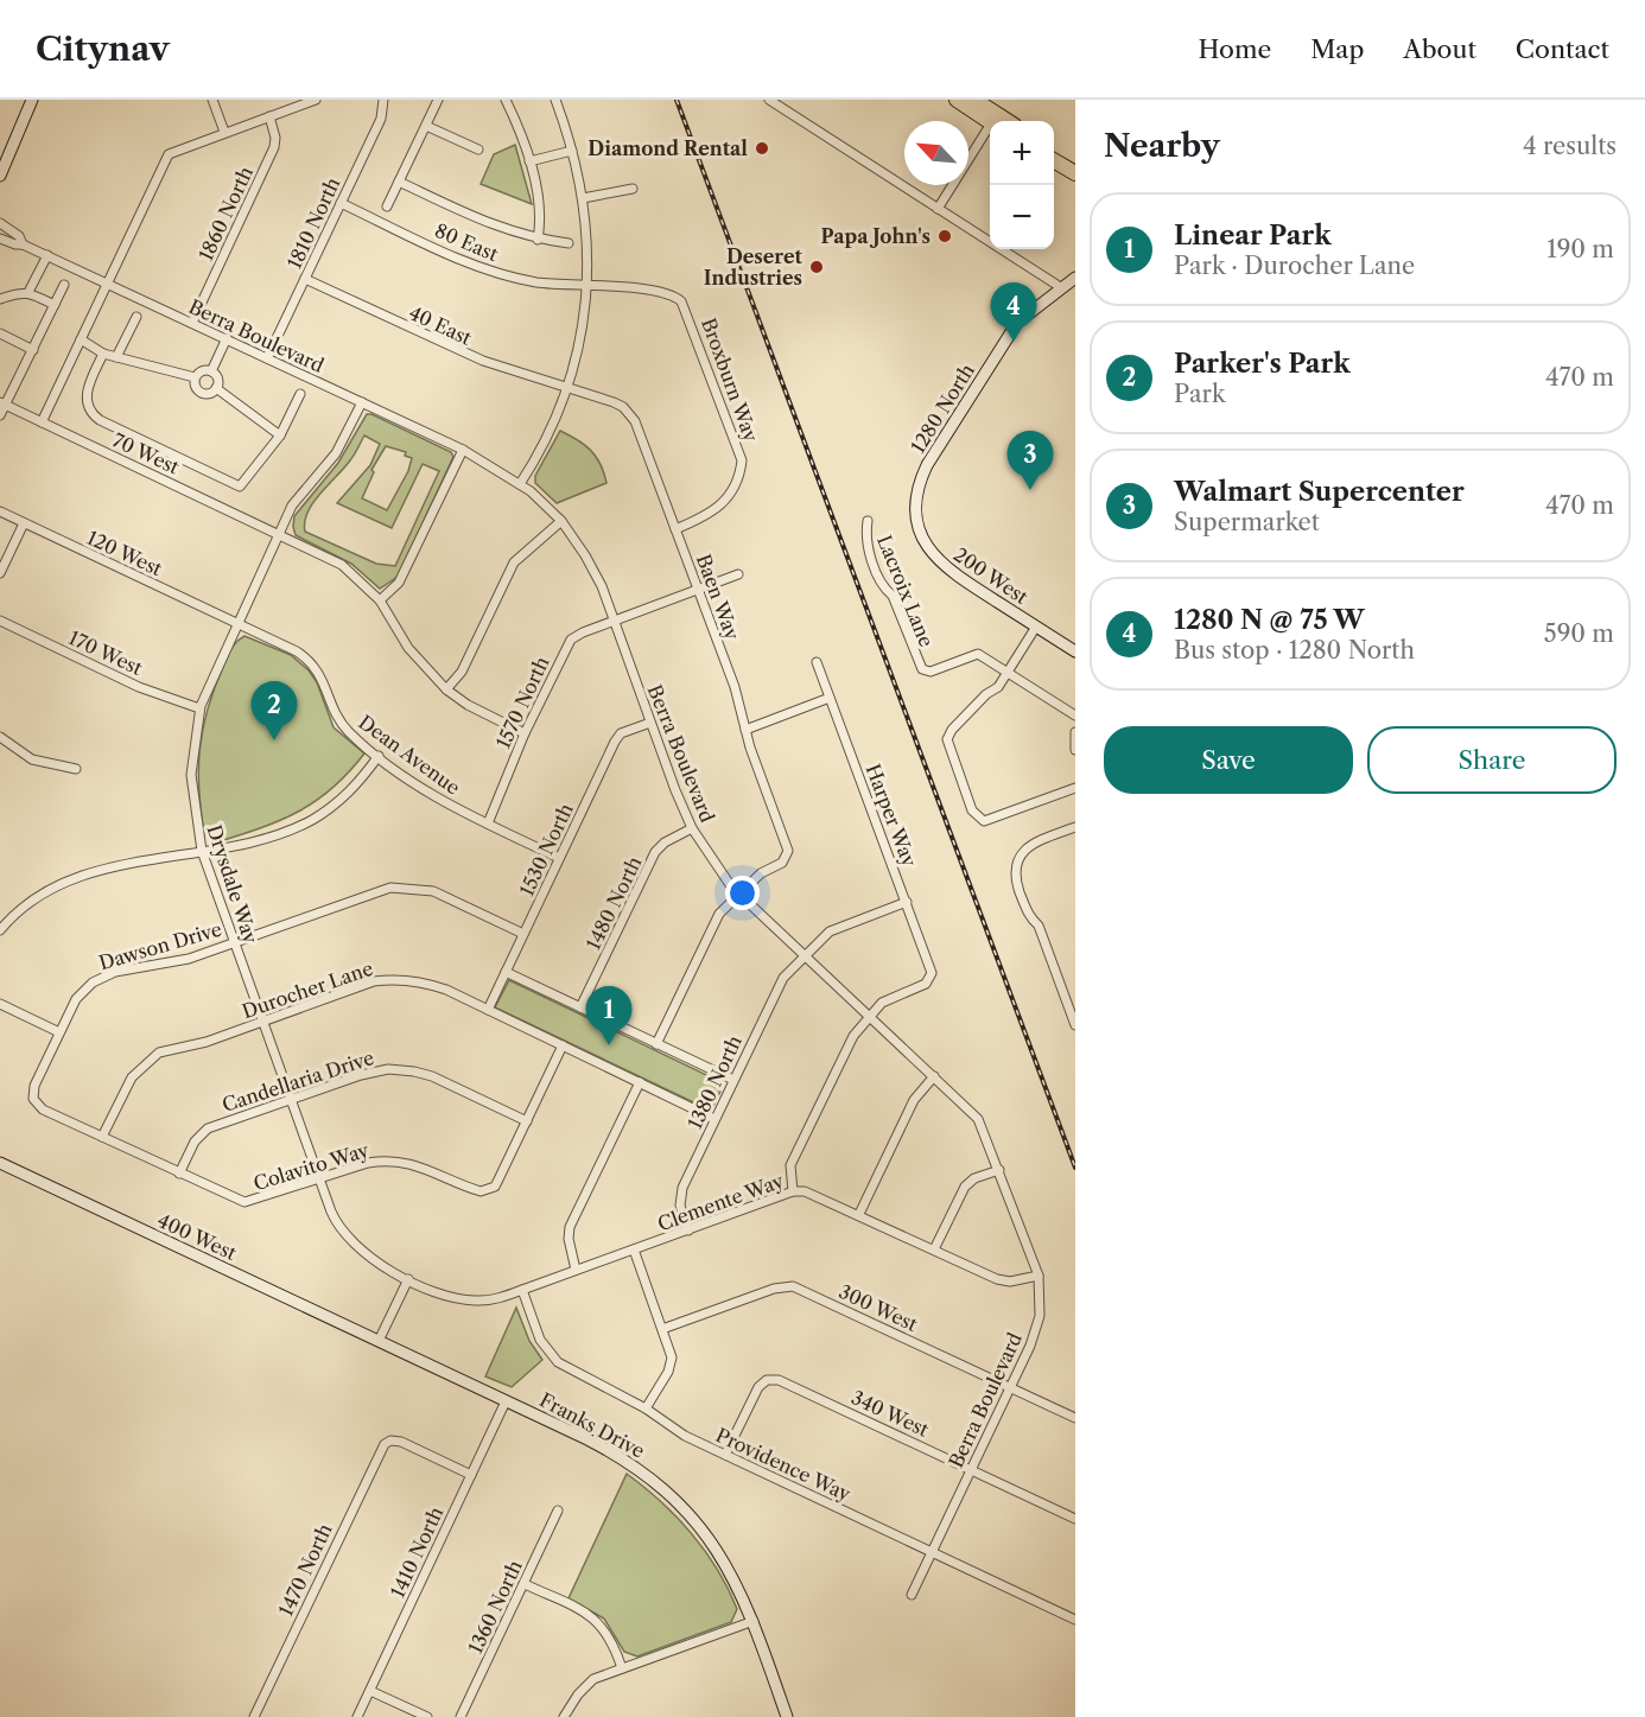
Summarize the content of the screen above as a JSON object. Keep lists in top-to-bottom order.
{
  "streets": {
    "street": [
      "1860 North",
      "1810 North",
      "80 East",
      "40 East",
      "Berra Boulevard",
      "Broxburn Way",
      "1280 North",
      "70 West",
      "120 West",
      "200 West",
      "Lacroix Lane",
      "Baen Way",
      "170 West",
      "1570 North",
      "Dean Avenue",
      "Harper Way",
      "1530 North",
      "Drysdale Way",
      "1480 North",
      "Dawson Drive",
      "Durocher Lane",
      "Candellaria Drive",
      "1380 North",
      "Colavito Way",
      "Clemente Way",
      "400 West",
      "300 West",
      "340 West",
      "Franks Drive",
      "Providence Way",
      "1410 North",
      "1470 North",
      "1360 North"
    ]
  },
  "crossings": [
    ["1860 North", "Berra Boulevard"],
    ["1810 North", "80 East"],
    ["1810 North", "40 East"],
    ["1810 North", "Berra Boulevard"],
    ["80 East", "Broxburn Way"],
    ["40 East", "Baen Way"],
    ["Berra Boulevard", "Baen Way"],
    ["Berra Boulevard", "1570 North"],
    ["Berra Boulevard", "Harper Way"],
    ["Berra Boulevard", "1530 North"],
    ["Berra Boulevard", "Drysdale Way"],
    ["Berra Boulevard", "1480 North"],
    ["Berra Boulevard", "1380 North"],
    ["Berra Boulevard", "Clemente Way"],
    ["Berra Boulevard", "300 West"],
    ["Berra Boulevard", "340 West"],
    ["Berra Boulevard", "Providence Way"],
    ["Broxburn Way", "Baen Way"],
    ["1280 North", "200 West"],
    ["70 West", "1570 North"],
    ["70 West", "Drysdale Way"],
    ["120 West", "Dean Avenue"],
    ["120 West", "Drysdale Way"],
    ["Baen Way", "1570 North"],
    ["170 West", "Drysdale Way"],
    ["1570 North", "Dean Avenue"],
    ["Dean Avenue", "1530 North"],
    ["Dean Avenue", "Drysdale Way"],
    ["Harper Way", "1380 North"],
    ["1530 North", "Dawson Drive"],
    ["1530 North", "Durocher Lane"],
    ["Drysdale Way", "Dawson Drive"],
    ["Drysdale Way", "Durocher Lane"],
    ["Drysdale Way", "Candellaria Drive"],
    ["Drysdale Way", "Colavito Way"],
    ["Drysdale Way", "Clemente Way"],
    ["Dawson Drive", "Colavito Way"],
    ["Durocher Lane", "1380 North"],
    ["Durocher Lane", "Colavito Way"],
    ["Candellaria Drive", "Colavito Way"],
    ["1380 North", "Clemente Way"],
    ["Clemente Way", "Providence Way"],
    ["400 West", "Franks Drive"],
    ["340 West", "Providence Way"],
    ["Franks Drive", "1410 North"],
    ["1410 North", "1470 North"]
  ],
  "places": ["Diamond Rental", "Papa John's", "Deseret Industries"],
  "north": "top left",
  "page": {
    "header": "Citynav",
    "nav": [
      "Home",
      "Map",
      "About",
      "Contact"
    ],
    "heading": ["Nearby", "4 results"],
    "map_buttons": ["+", "−"],
    "list": [
      {
        "mark": "1",
        "name": "Linear Park",
        "note": "Park · Durocher Lane",
        "value": "190 m"
      },
      {
        "mark": "2",
        "name": "Parker's Park",
        "note": "Park",
        "value": "470 m"
      },
      {
        "mark": "3",
        "name": "Walmart Supercenter",
        "note": "Supermarket",
        "value": "470 m"
      },
      {
        "mark": "4",
        "name": "1280 N @ 75 W",
        "note": "Bus stop · 1280 North",
        "value": "590 m"
      }
    ],
    "pins": [
      "4",
      "3",
      "2",
      "1"
    ],
    "buttons": ["Save", "Share"]
  }
}
